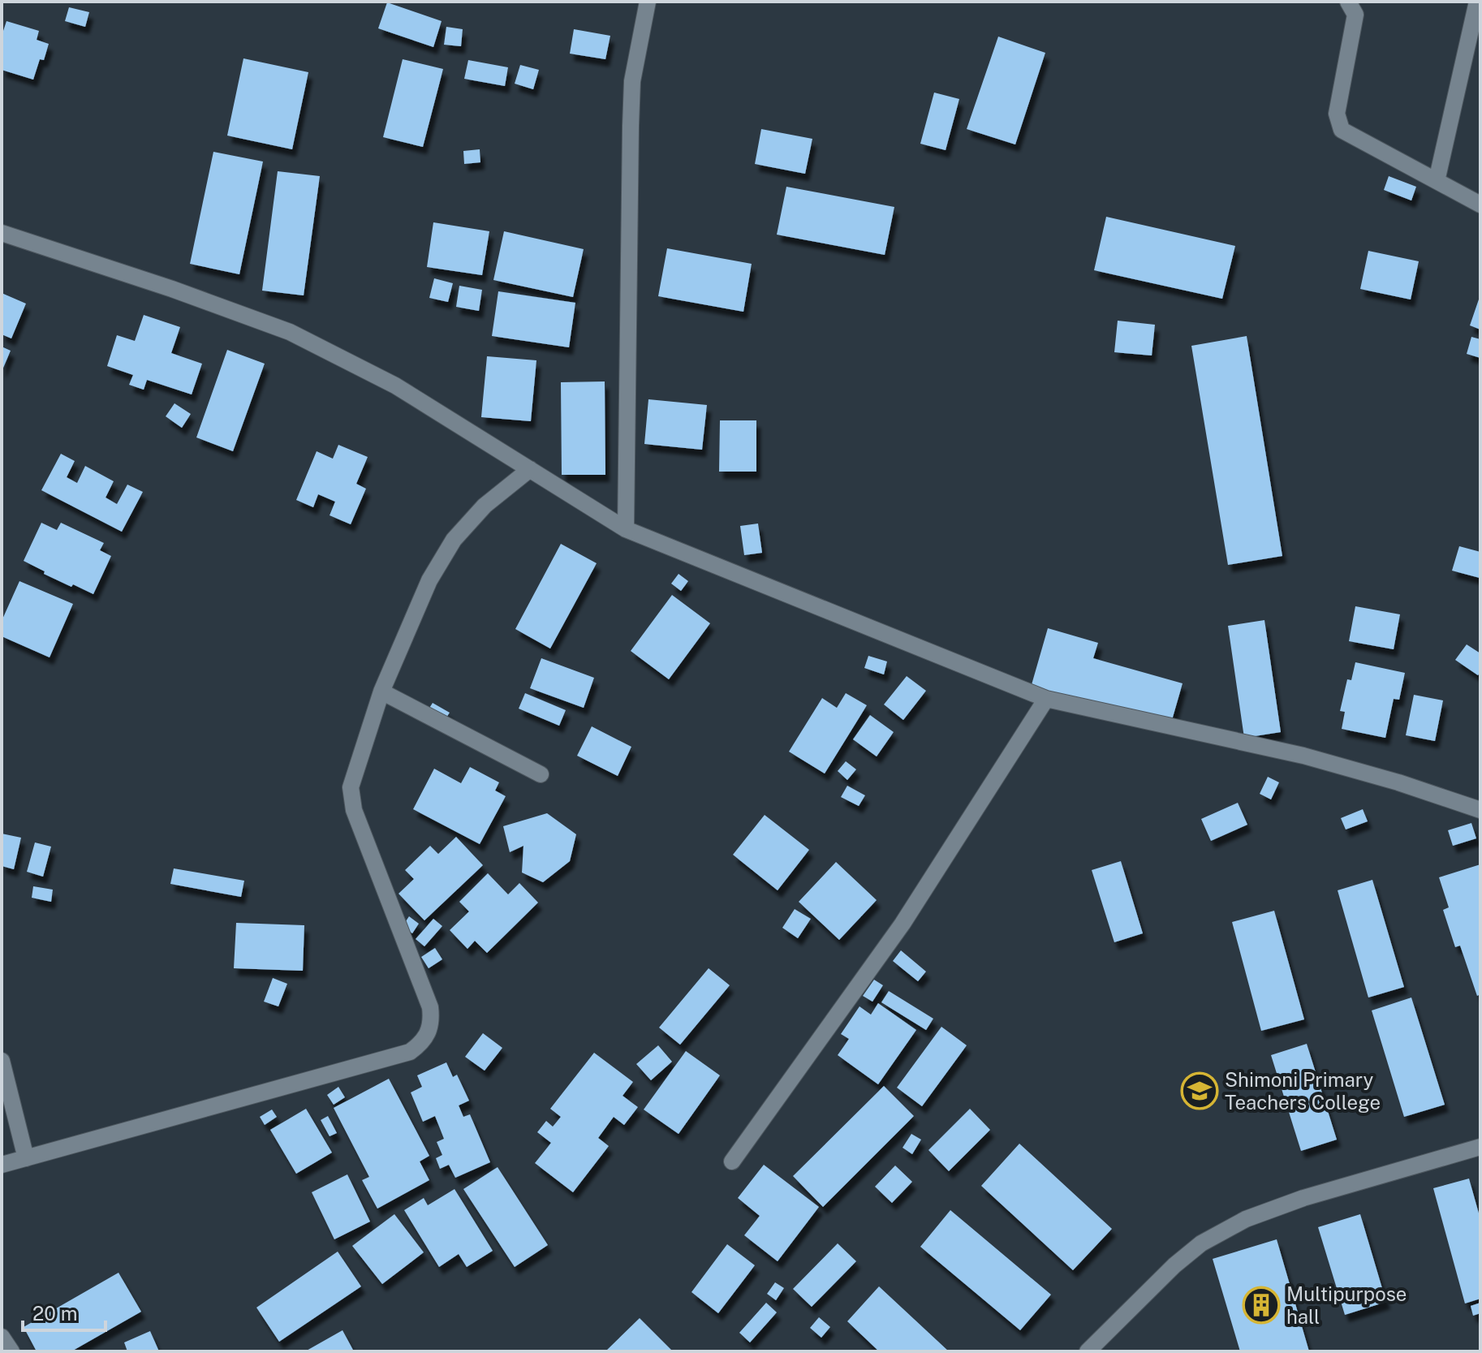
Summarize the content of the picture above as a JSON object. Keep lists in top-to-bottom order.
{
  "places": {
    "school or university": ["Shimoni Primary Teachers College"],
    "building": ["Multipurpose hall"]
  },
  "scale_bar": "20 m"
}
